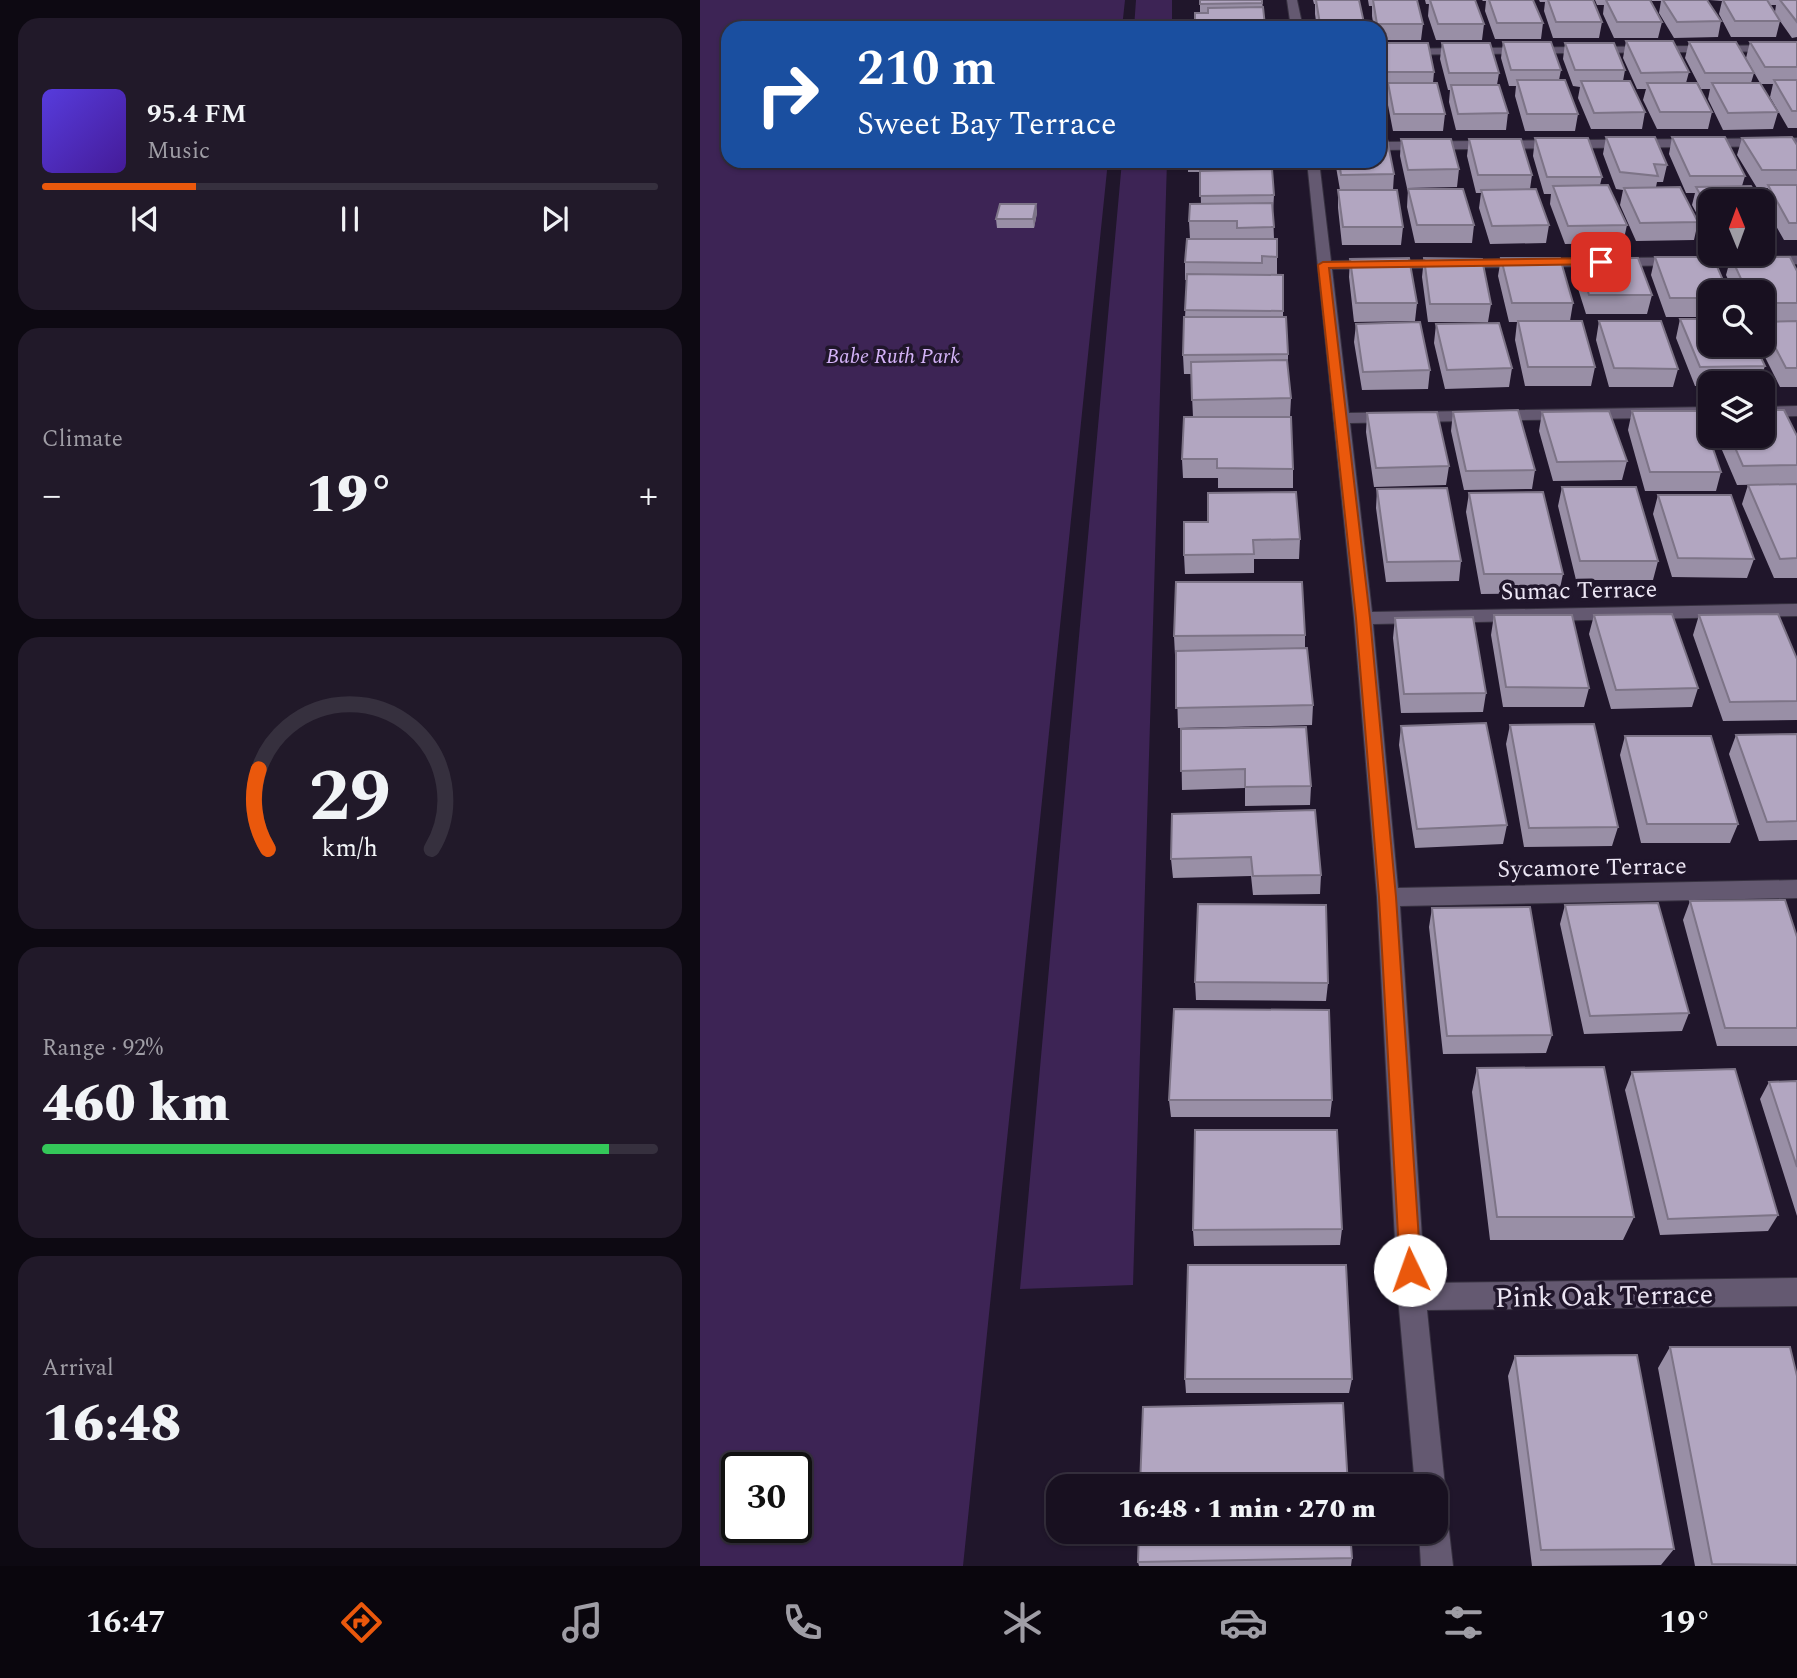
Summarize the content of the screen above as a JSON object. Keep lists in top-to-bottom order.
{
  "streets": {
    "street": ["Sumac Terrace", "Sycamore Terrace", "Pink Oak Terrace"]
  },
  "parks": ["Babe Ruth Park"],
  "north": "top",
  "page": {
    "turn": ["210 m", "Sweet Bay Terrace"],
    "song": ["95.4 FM", "Music"],
    "tile": [
      "Climate",
      ["Range · 92%", "460 km"],
      ["Arrival", "16:48"]
    ],
    "heat": ["−", "19°", "+"],
    "limit": "30",
    "trip": "16:48 · 1 min · 270 m",
    "tabs": ["16:47", "19°"],
    "gauge": ["29", "km/h"]
  }
}
